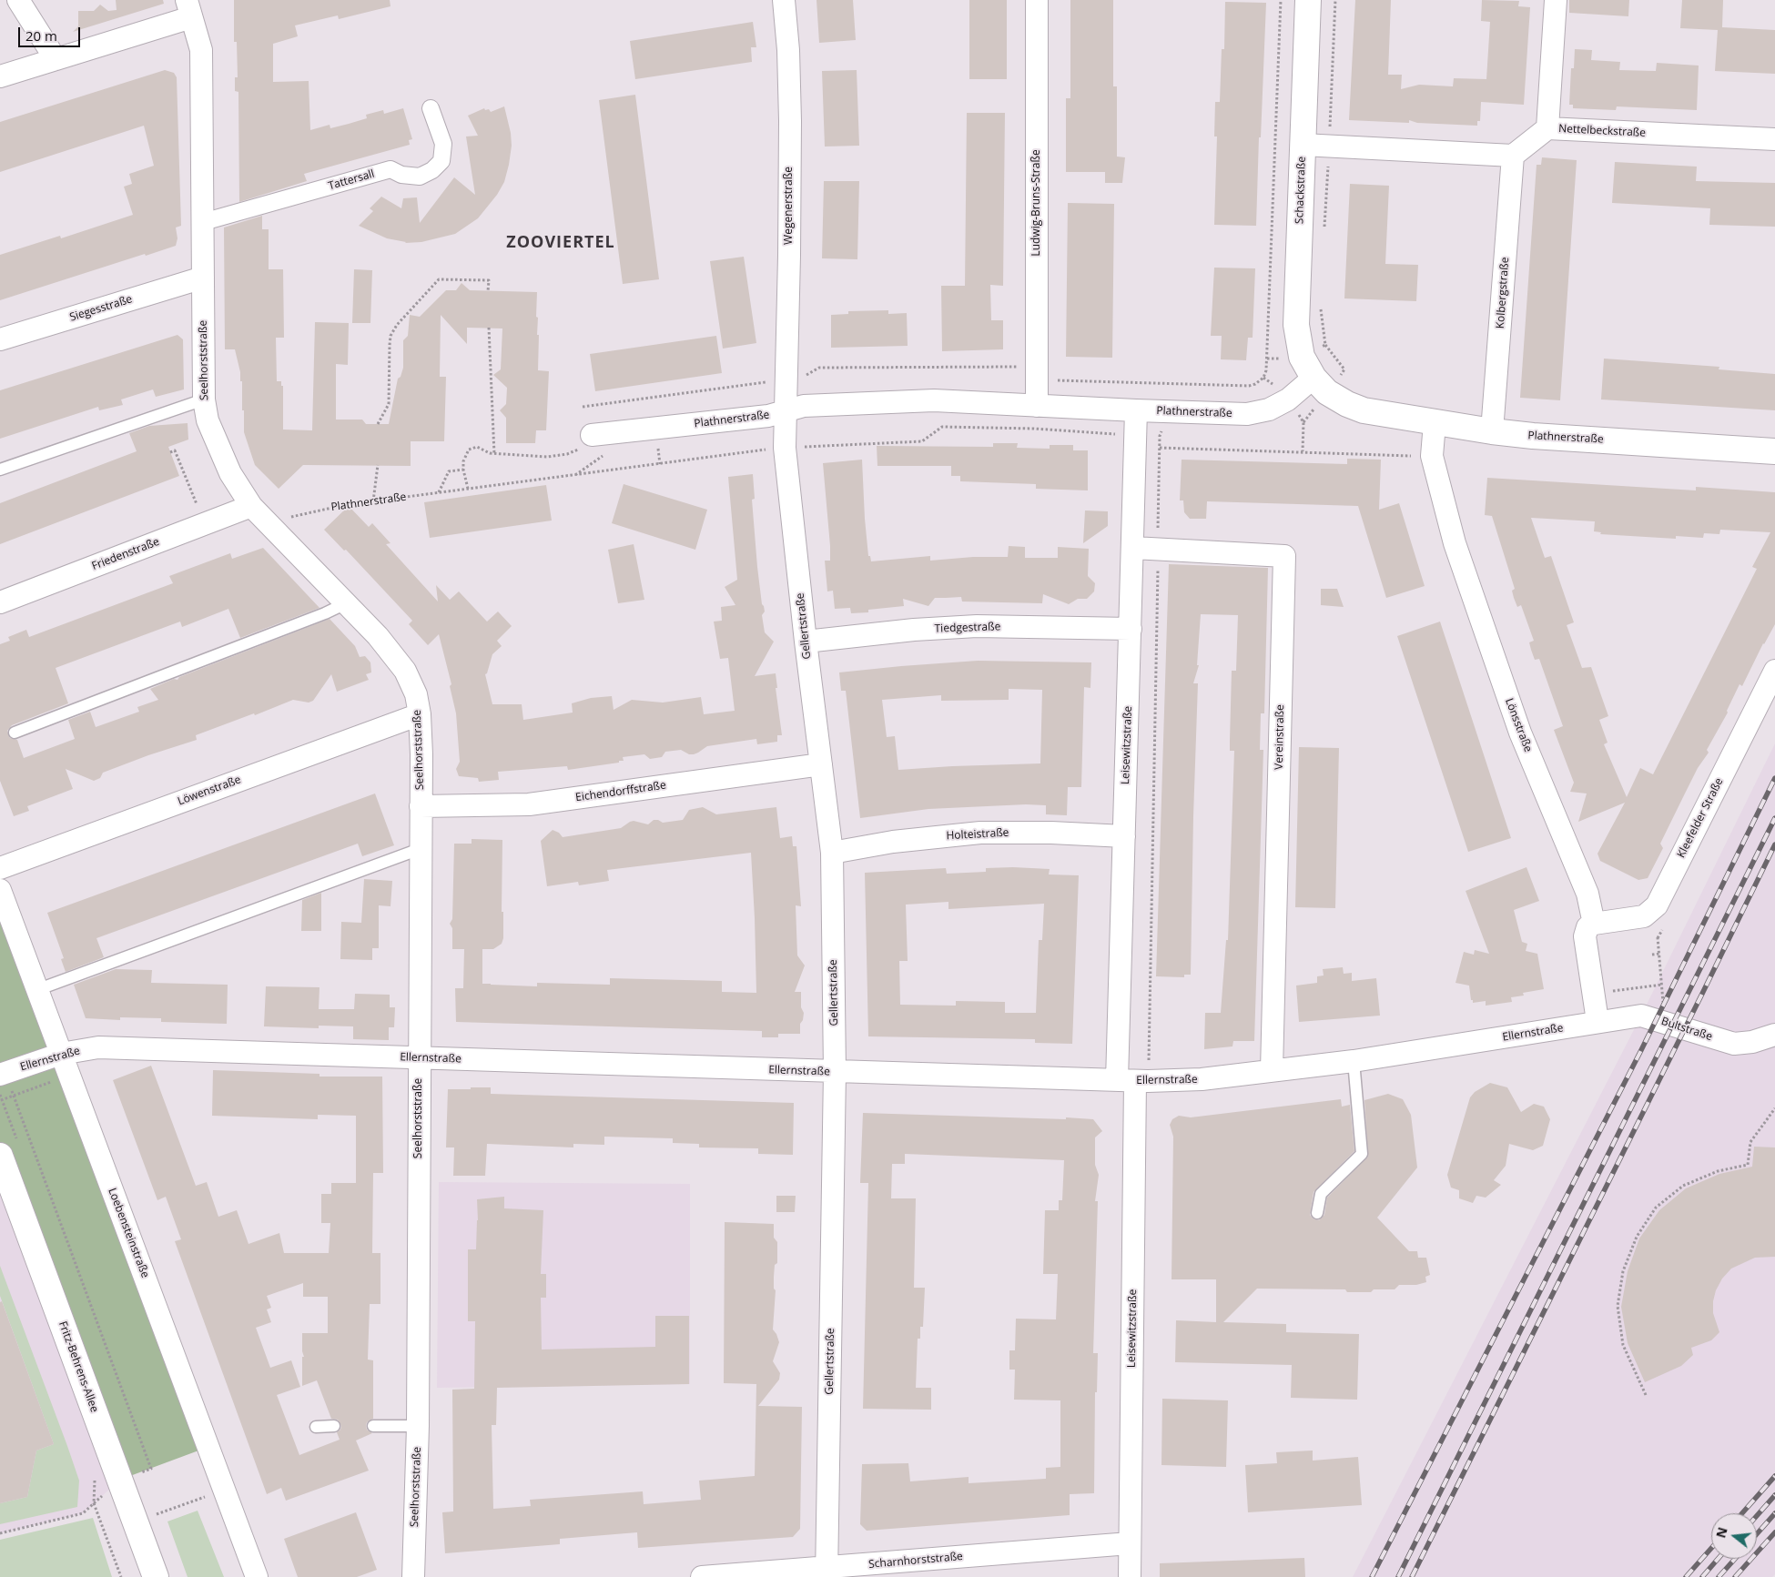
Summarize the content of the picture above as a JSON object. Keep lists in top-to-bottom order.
{
  "streets": {
    "street": [
      "Nettelbeckstraße",
      "Tattersall",
      "Schackstraße",
      "Ludwig-Bruns-Straße",
      "Wegenerstraße",
      "Kolbergstraße",
      "Siegesstraße",
      "Seelhorststraße",
      "Plathnerstraße",
      "Friedenstraße",
      "Gellertstraße",
      "Tiedgestraße",
      "Lönsstraße",
      "Vereinstraße",
      "Leisewitzstraße",
      "Löwenstraße",
      "Eichendorffstraße",
      "Kleefelder Straße",
      "Holteistraße",
      "Bultstraße",
      "Ellernstraße",
      "Loebensteinstraße",
      "Fritz-Behrens-Allee",
      "Scharnhorststraße"
    ]
  },
  "crossings": [
    ["Nettelbeckstraße", "Kolbergstraße"],
    ["Tattersall", "Seelhorststraße"],
    ["Schackstraße", "Plathnerstraße"],
    ["Ludwig-Bruns-Straße", "Plathnerstraße"],
    ["Wegenerstraße", "Plathnerstraße"],
    ["Wegenerstraße", "Gellertstraße"],
    ["Kolbergstraße", "Plathnerstraße"],
    ["Siegesstraße", "Seelhorststraße"],
    ["Seelhorststraße", "Plathnerstraße"],
    ["Seelhorststraße", "Friedenstraße"],
    ["Seelhorststraße", "Löwenstraße"],
    ["Seelhorststraße", "Eichendorffstraße"],
    ["Seelhorststraße", "Ellernstraße"],
    ["Plathnerstraße", "Gellertstraße"],
    ["Plathnerstraße", "Lönsstraße"],
    ["Plathnerstraße", "Leisewitzstraße"],
    ["Gellertstraße", "Tiedgestraße"],
    ["Gellertstraße", "Eichendorffstraße"],
    ["Gellertstraße", "Holteistraße"],
    ["Gellertstraße", "Ellernstraße"],
    ["Gellertstraße", "Scharnhorststraße"],
    ["Tiedgestraße", "Leisewitzstraße"],
    ["Vereinstraße", "Leisewitzstraße"],
    ["Vereinstraße", "Ellernstraße"],
    ["Leisewitzstraße", "Holteistraße"],
    ["Leisewitzstraße", "Ellernstraße"],
    ["Leisewitzstraße", "Scharnhorststraße"],
    ["Bultstraße", "Ellernstraße"],
    ["Ellernstraße", "Loebensteinstraße"]
  ],
  "districts": ["ZOOVIERTEL"],
  "scale_bar": "20 m",
  "north": "left"
}
